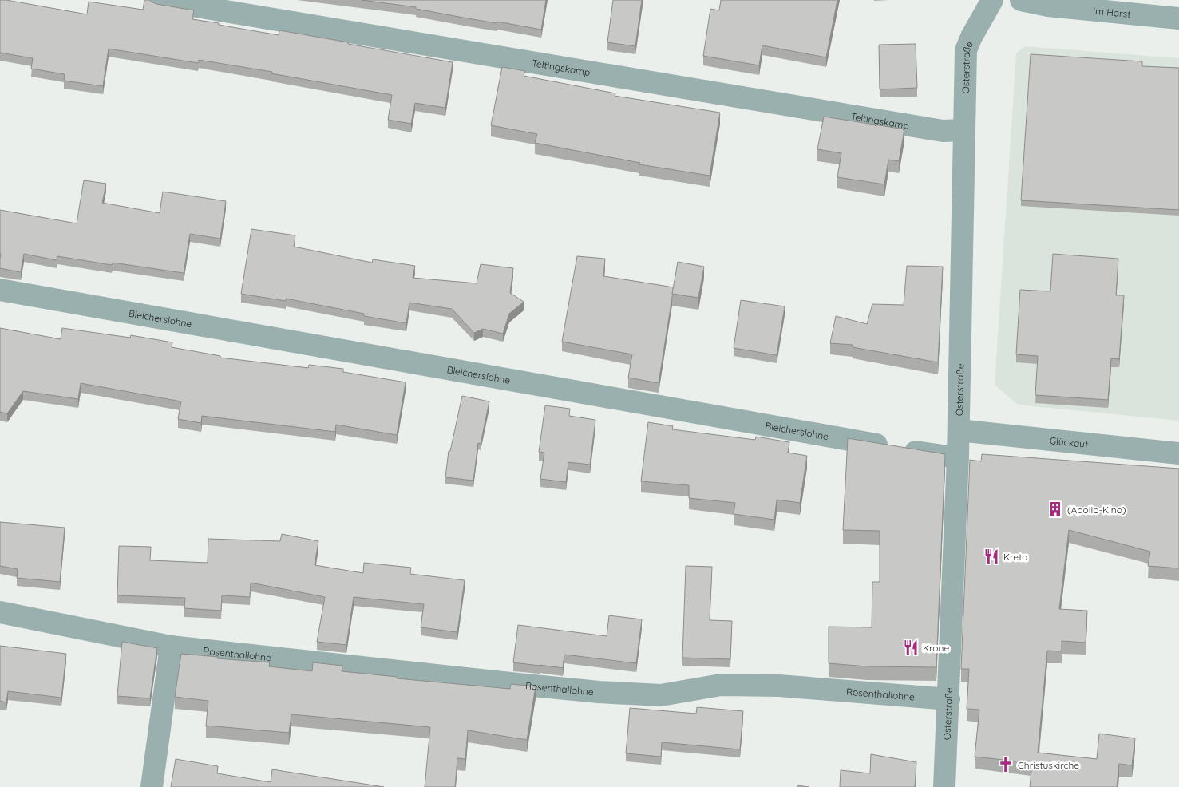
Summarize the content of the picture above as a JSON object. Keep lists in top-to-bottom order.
{
  "streets": {
    "street": [
      "Im Horst",
      "Teltingskamp",
      "Osterstraße",
      "Bleicherslohne",
      "Glückauf",
      "Rosenthallohne"
    ]
  },
  "crossings": [
    ["Teltingskamp", "Osterstraße"],
    ["Osterstraße", "Bleicherslohne"],
    ["Osterstraße", "Glückauf"],
    ["Osterstraße", "Rosenthallohne"]
  ],
  "places": {
    "building": ["(Apollo-Kino)"],
    "restaurant": ["Kreta", "Krone"],
    "church": ["Christuskirche"]
  }
}
